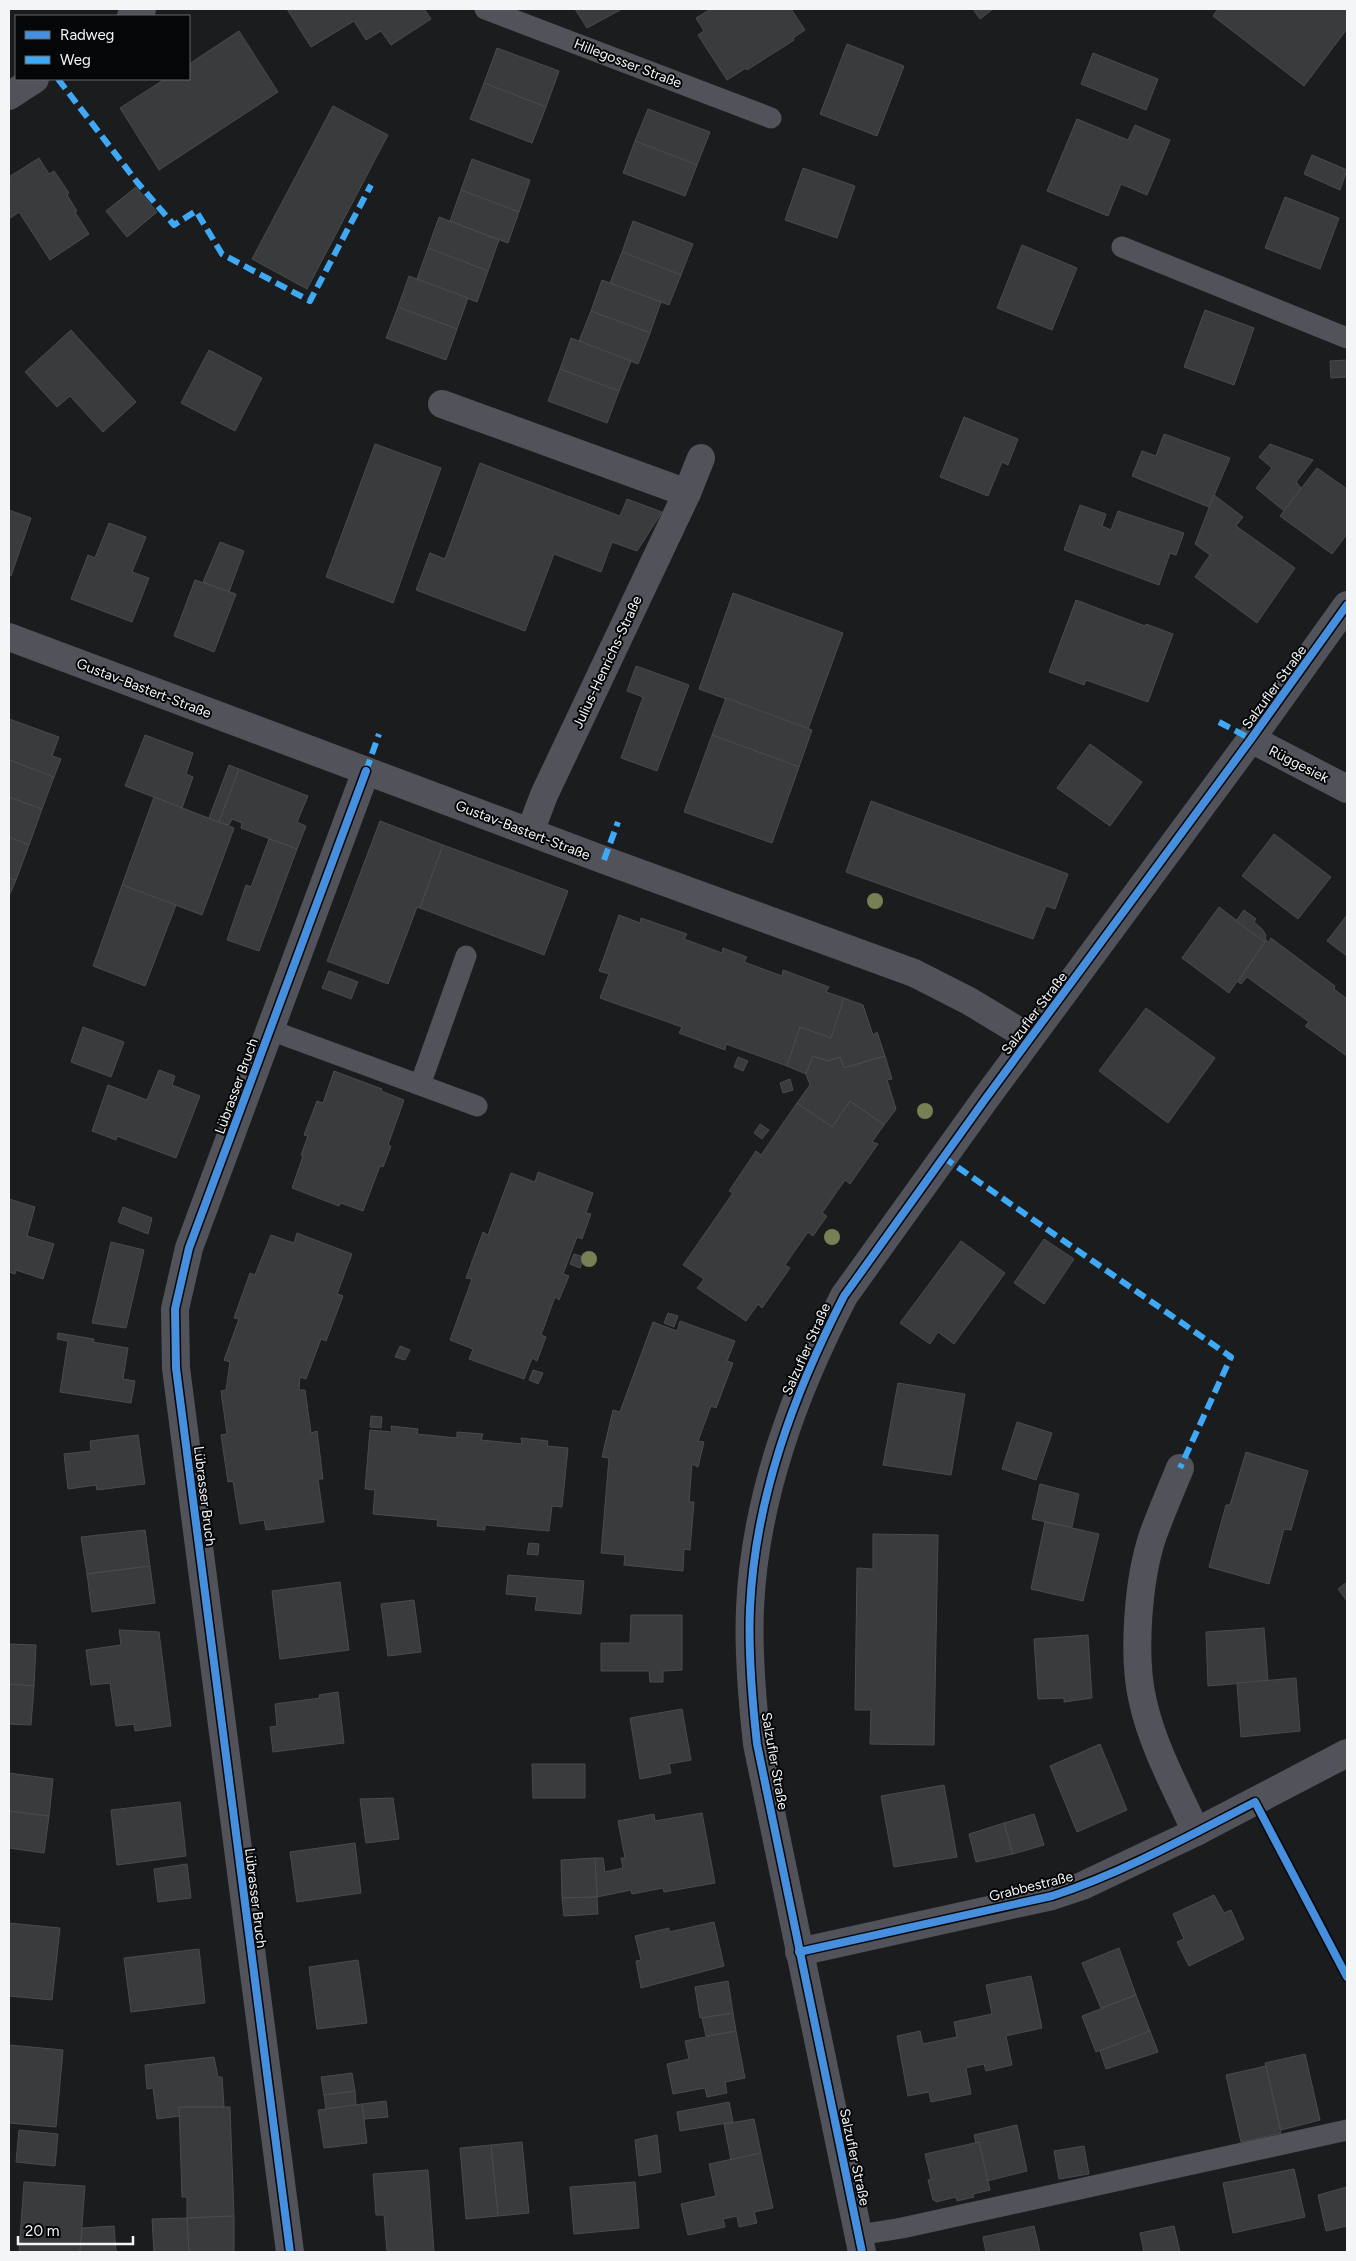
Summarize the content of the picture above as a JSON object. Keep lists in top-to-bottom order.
{
  "streets": {
    "street": [
      "Julius-Henrichs-Straße",
      "Salzufler Straße",
      "Gustav-Bastert-Straße",
      "Rüggesiek",
      "Lübrasser Bruch",
      "Grabbestraße"
    ],
    "lane": ["Hillegosser Straße"]
  },
  "crossings": [
    ["Julius-Henrichs-Straße", "Gustav-Bastert-Straße"],
    ["Salzufler Straße", "Gustav-Bastert-Straße"],
    ["Salzufler Straße", "Rüggesiek"],
    ["Salzufler Straße", "Grabbestraße"],
    ["Gustav-Bastert-Straße", "Lübrasser Bruch"]
  ],
  "legend": ["Radweg", "Weg"],
  "scale_bar": "20 m"
}
